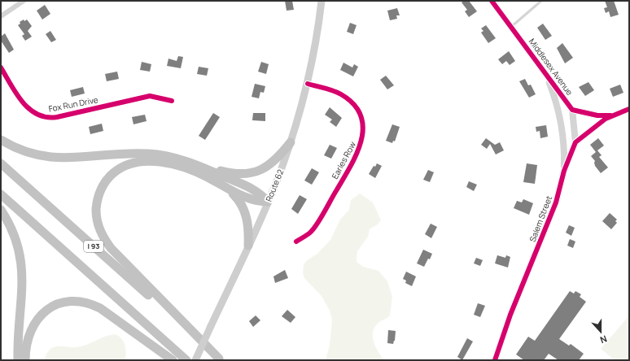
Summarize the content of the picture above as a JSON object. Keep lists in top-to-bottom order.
{
  "streets": {
    "highway": ["I 93"],
    "main road": ["Route 62"],
    "street": [
      "Middlesex Avenue",
      "Fox Run Drive",
      "Earles Row",
      "Salem Street"
    ]
  },
  "crossings": [
    ["Middlesex Avenue", "Salem Street"],
    ["Earles Row", "Route 62"]
  ],
  "north": "bottom"
}
